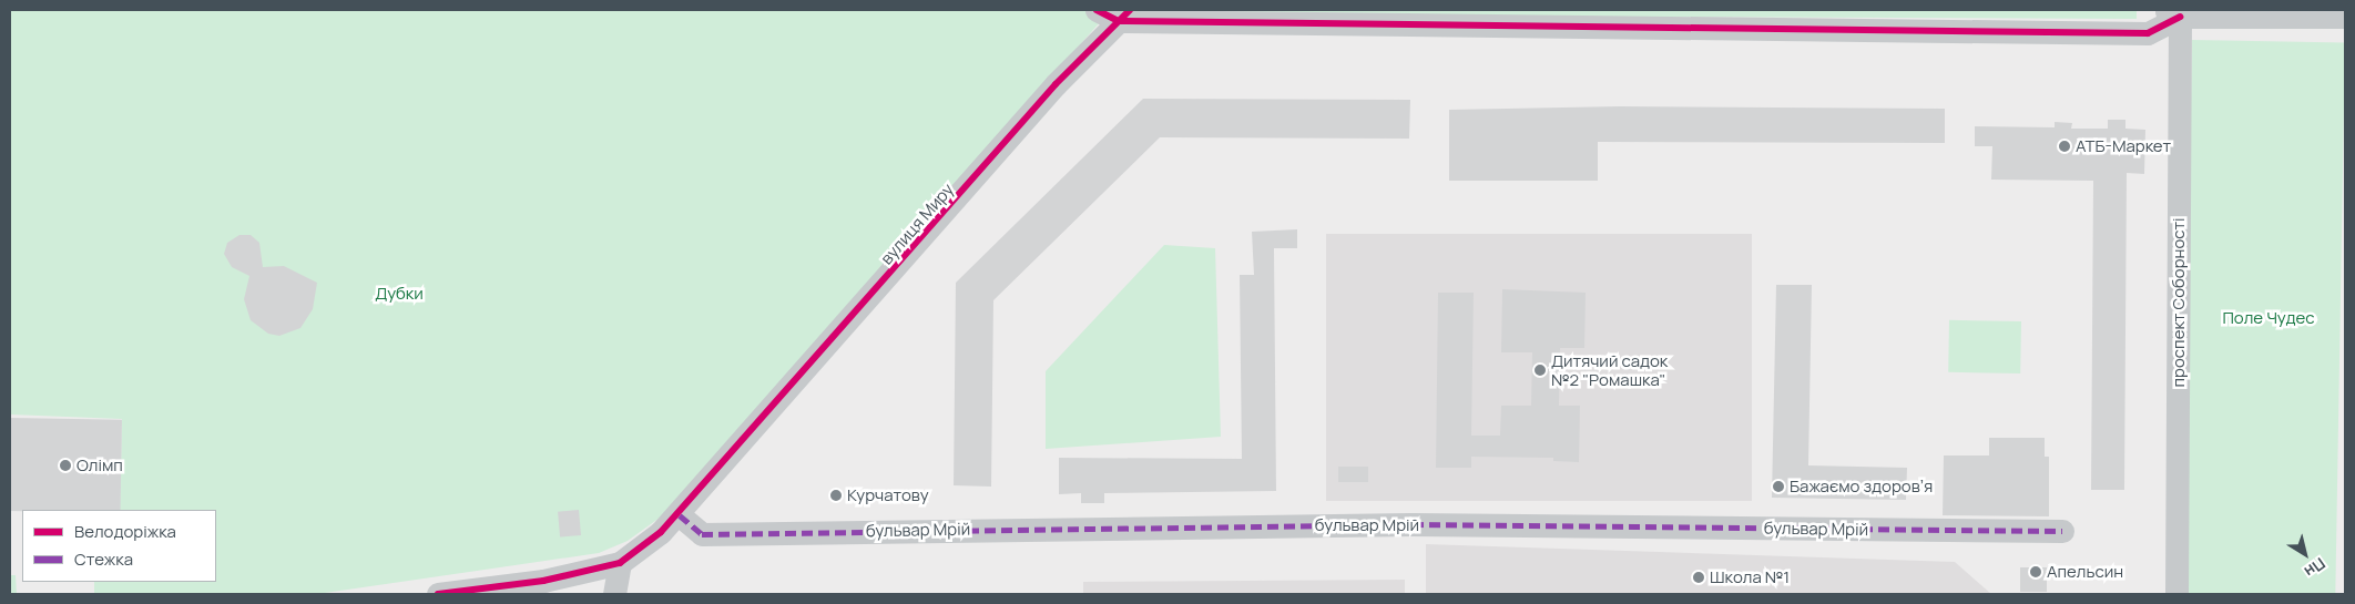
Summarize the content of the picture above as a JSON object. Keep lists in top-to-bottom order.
{
  "streets": {
    "street": ["вулиця Миру", "проспект Соборності", "бульвар Мрій"]
  },
  "crossings": [
    ["вулиця Миру", "бульвар Мрій"]
  ],
  "parks": ["Дубки", "Поле Чудес"],
  "places": [
    "АТБ-Маркет",
    "Дитячий садок №2 \"Ромашка\"",
    "Олімп",
    "Бажаємо здоровʼя",
    "Курчатову",
    "Апельсин",
    "Школа №1"
  ],
  "legend": ["Велодоріжка", "Стежка"],
  "north": "bottom right"
}
